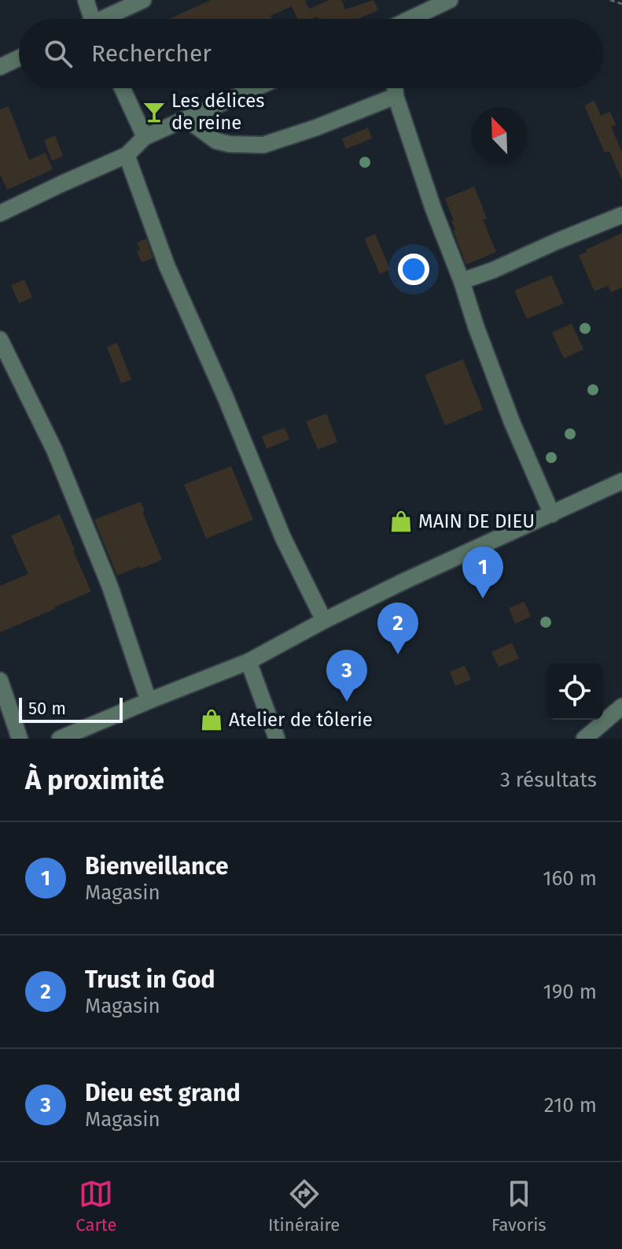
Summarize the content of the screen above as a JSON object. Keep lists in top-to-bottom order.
{
  "places": {
    "bar": ["Les délices de reine"],
    "shop": ["MAIN DE DIEU", "Atelier de tôlerie"]
  },
  "scale_bar": "50 m",
  "north": "top left",
  "page": {
    "search": "Rechercher",
    "pins": ["1", "2", "3"],
    "scale": "50 m",
    "heading": ["À proximité", "3 résultats"],
    "list": [
      {
        "mark": "1",
        "name": "Bienveillance",
        "note": "Magasin",
        "value": "160 m"
      },
      {
        "mark": "2",
        "name": "Trust in God",
        "note": "Magasin",
        "value": "190 m"
      },
      {
        "mark": "3",
        "name": "Dieu est grand",
        "note": "Magasin",
        "value": "210 m"
      }
    ],
    "nav": ["Carte", "Itinéraire", "Favoris"]
  }
}
